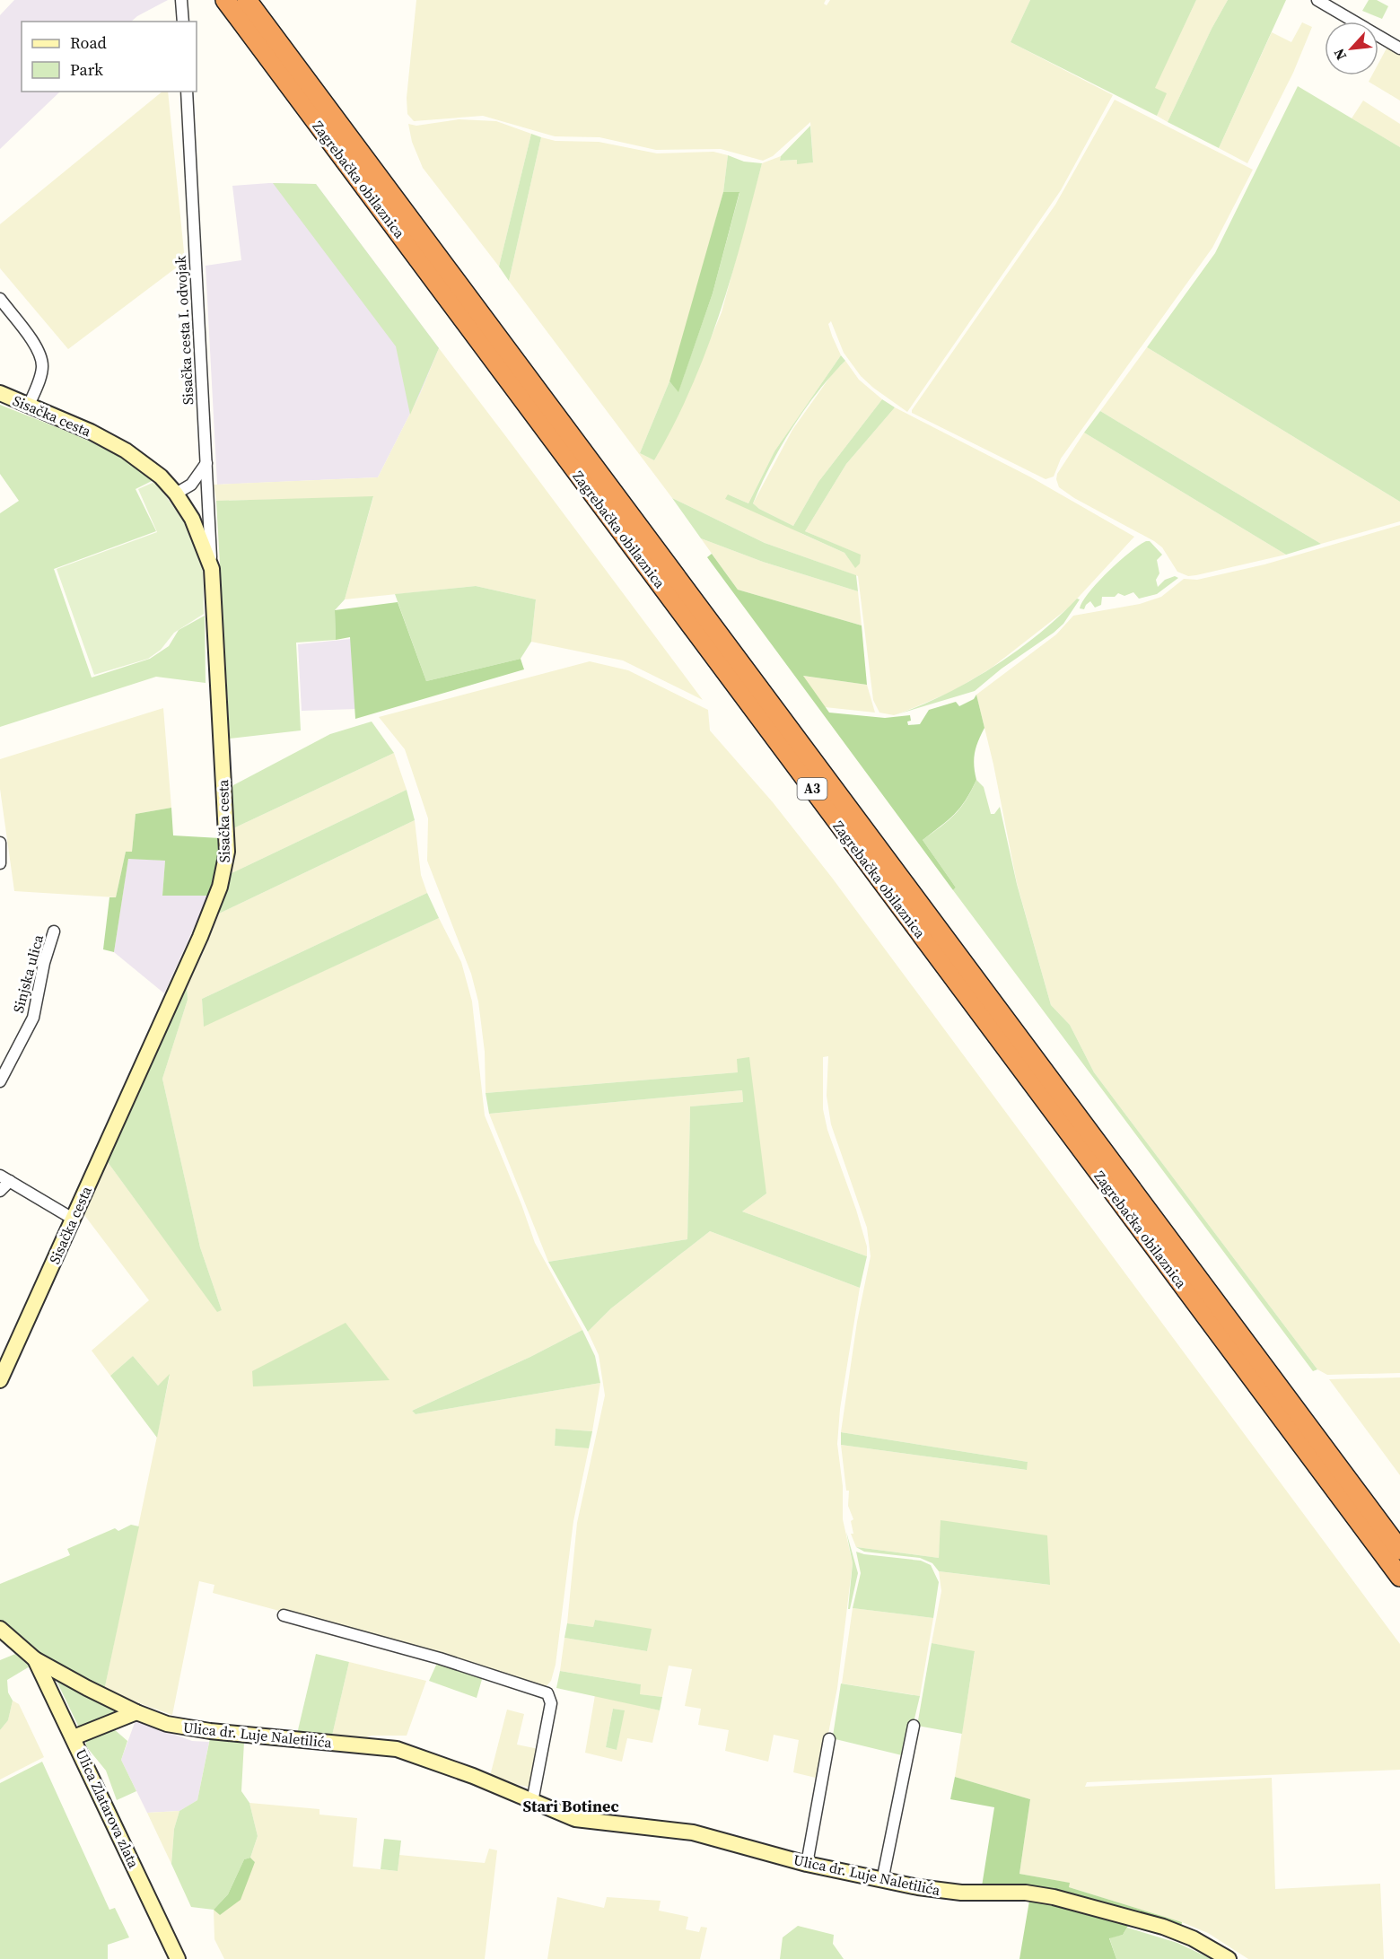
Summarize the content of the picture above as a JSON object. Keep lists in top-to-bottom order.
{
  "streets": {
    "highway": ["Zagrebačka obilaznica", "A3"],
    "street": [
      "Sisačka cesta I. odvojak",
      "Sisačka cesta",
      "Sinjska ulica",
      "Ulica dr. Luje Naletilića",
      "Ulica Zlatarova zlata"
    ]
  },
  "crossings": [
    ["Sisačka cesta I. odvojak", "Sisačka cesta"],
    ["Ulica dr. Luje Naletilića", "Ulica Zlatarova zlata"]
  ],
  "districts": ["Stari Botinec"],
  "legend": ["Road", "Park"],
  "north": "bottom left"
}
